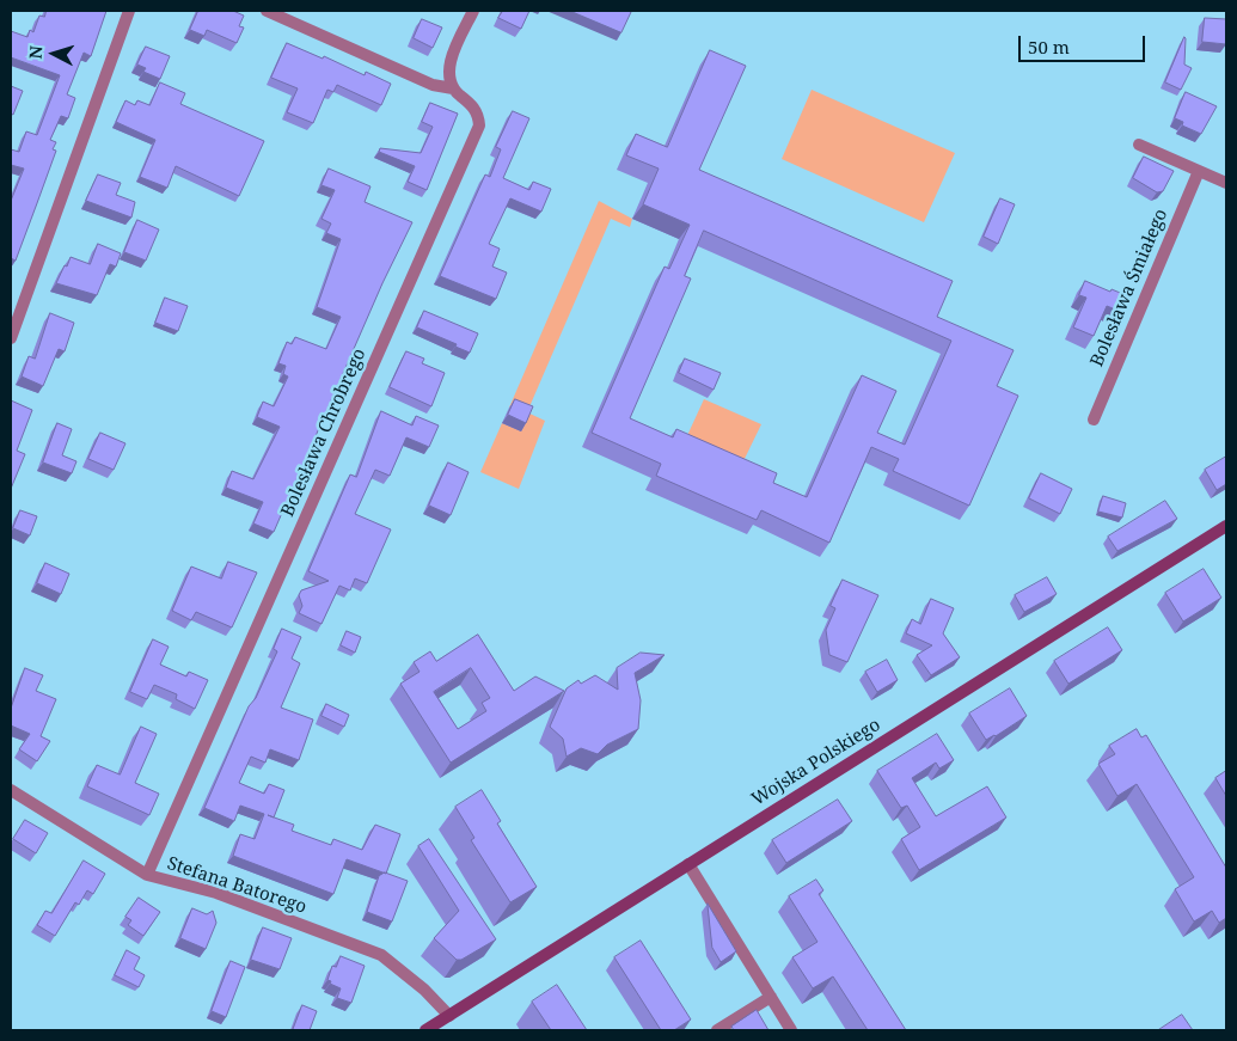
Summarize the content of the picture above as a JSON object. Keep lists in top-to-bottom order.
{
  "streets": {
    "main road": ["Wojska Polskiego"],
    "street": ["Bolesława Śmiałego", "Bolesława Chrobrego", "Stefana Batorego"]
  },
  "crossings": [
    ["Bolesława Chrobrego", "Stefana Batorego"],
    ["Wojska Polskiego", "Stefana Batorego"]
  ],
  "scale_bar": "50 m",
  "north": "left"
}
